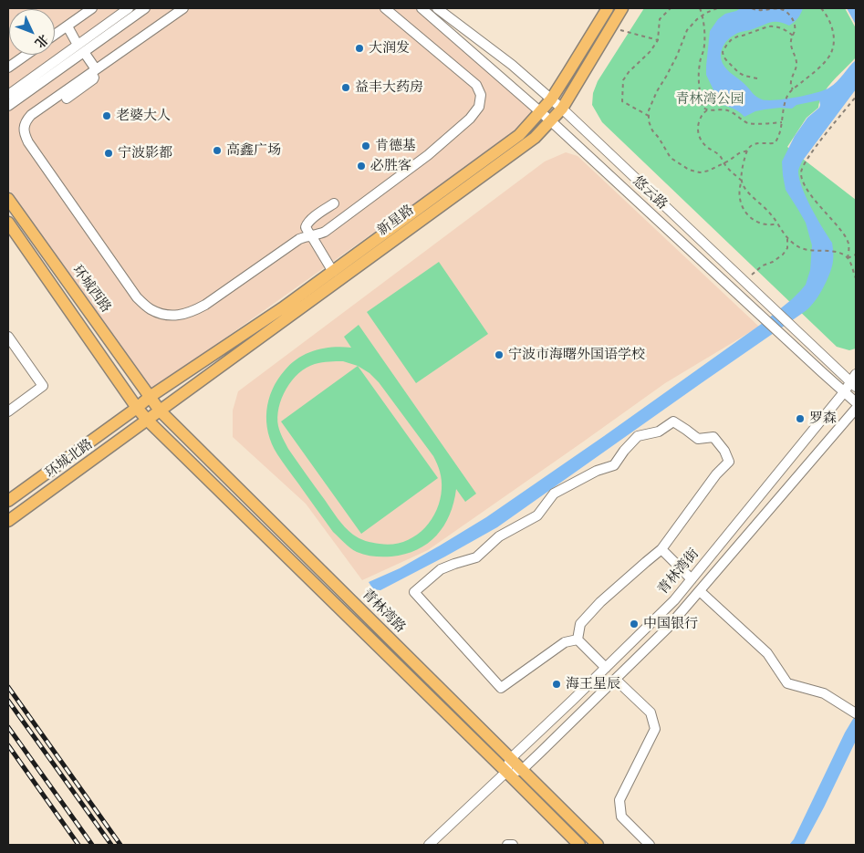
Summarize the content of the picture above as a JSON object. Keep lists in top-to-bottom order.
{
  "streets": {
    "main road": [
      "新星路",
      "环城西路",
      "环城北路",
      "青林湾路"
    ],
    "street": ["悠云路", "青林湾街"]
  },
  "crossings": [
    ["悠云路", "新星路"],
    ["悠云路", "青林湾街"],
    ["新星路", "环城西路"],
    ["新星路", "环城北路"],
    ["新星路", "青林湾路"],
    ["环城西路", "青林湾路"],
    ["环城北路", "青林湾路"],
    ["青林湾街", "青林湾路"]
  ],
  "parks": ["青林湾公园"],
  "places": [
    "大润发",
    "益丰大药房",
    "老婆大人",
    "肯德基",
    "高鑫广场",
    "宁波影都",
    "必胜客",
    "宁波市海曙外国语学校",
    "罗森",
    "中国银行",
    "海王星辰"
  ],
  "north": "bottom right"
}
